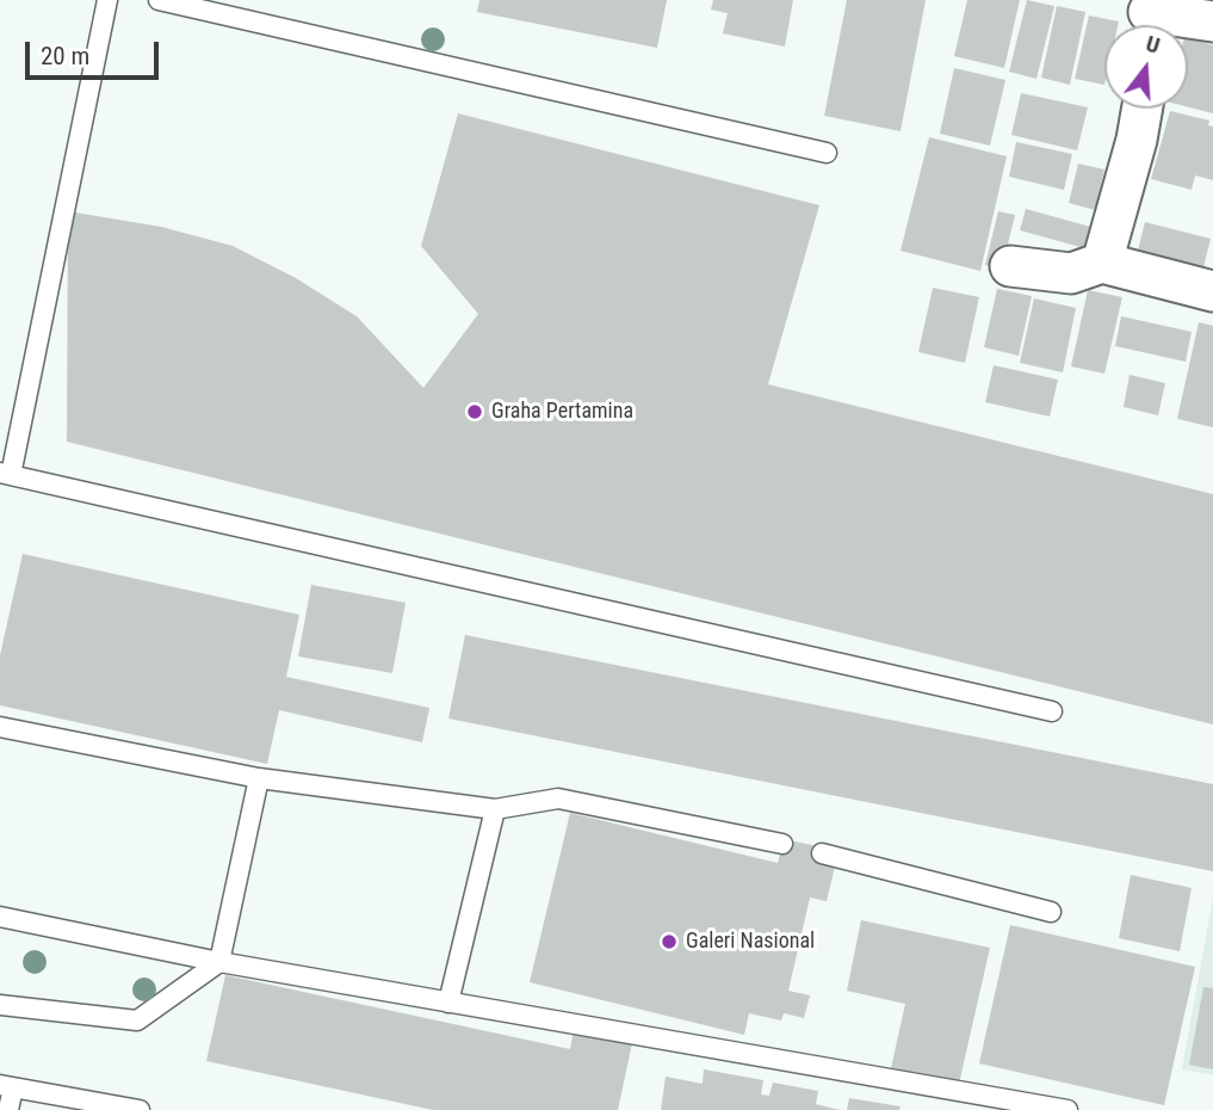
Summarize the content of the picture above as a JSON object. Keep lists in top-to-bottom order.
{
  "places": ["Graha Pertamina", "Galeri Nasional"],
  "scale_bar": "20 m",
  "north": "top"
}
